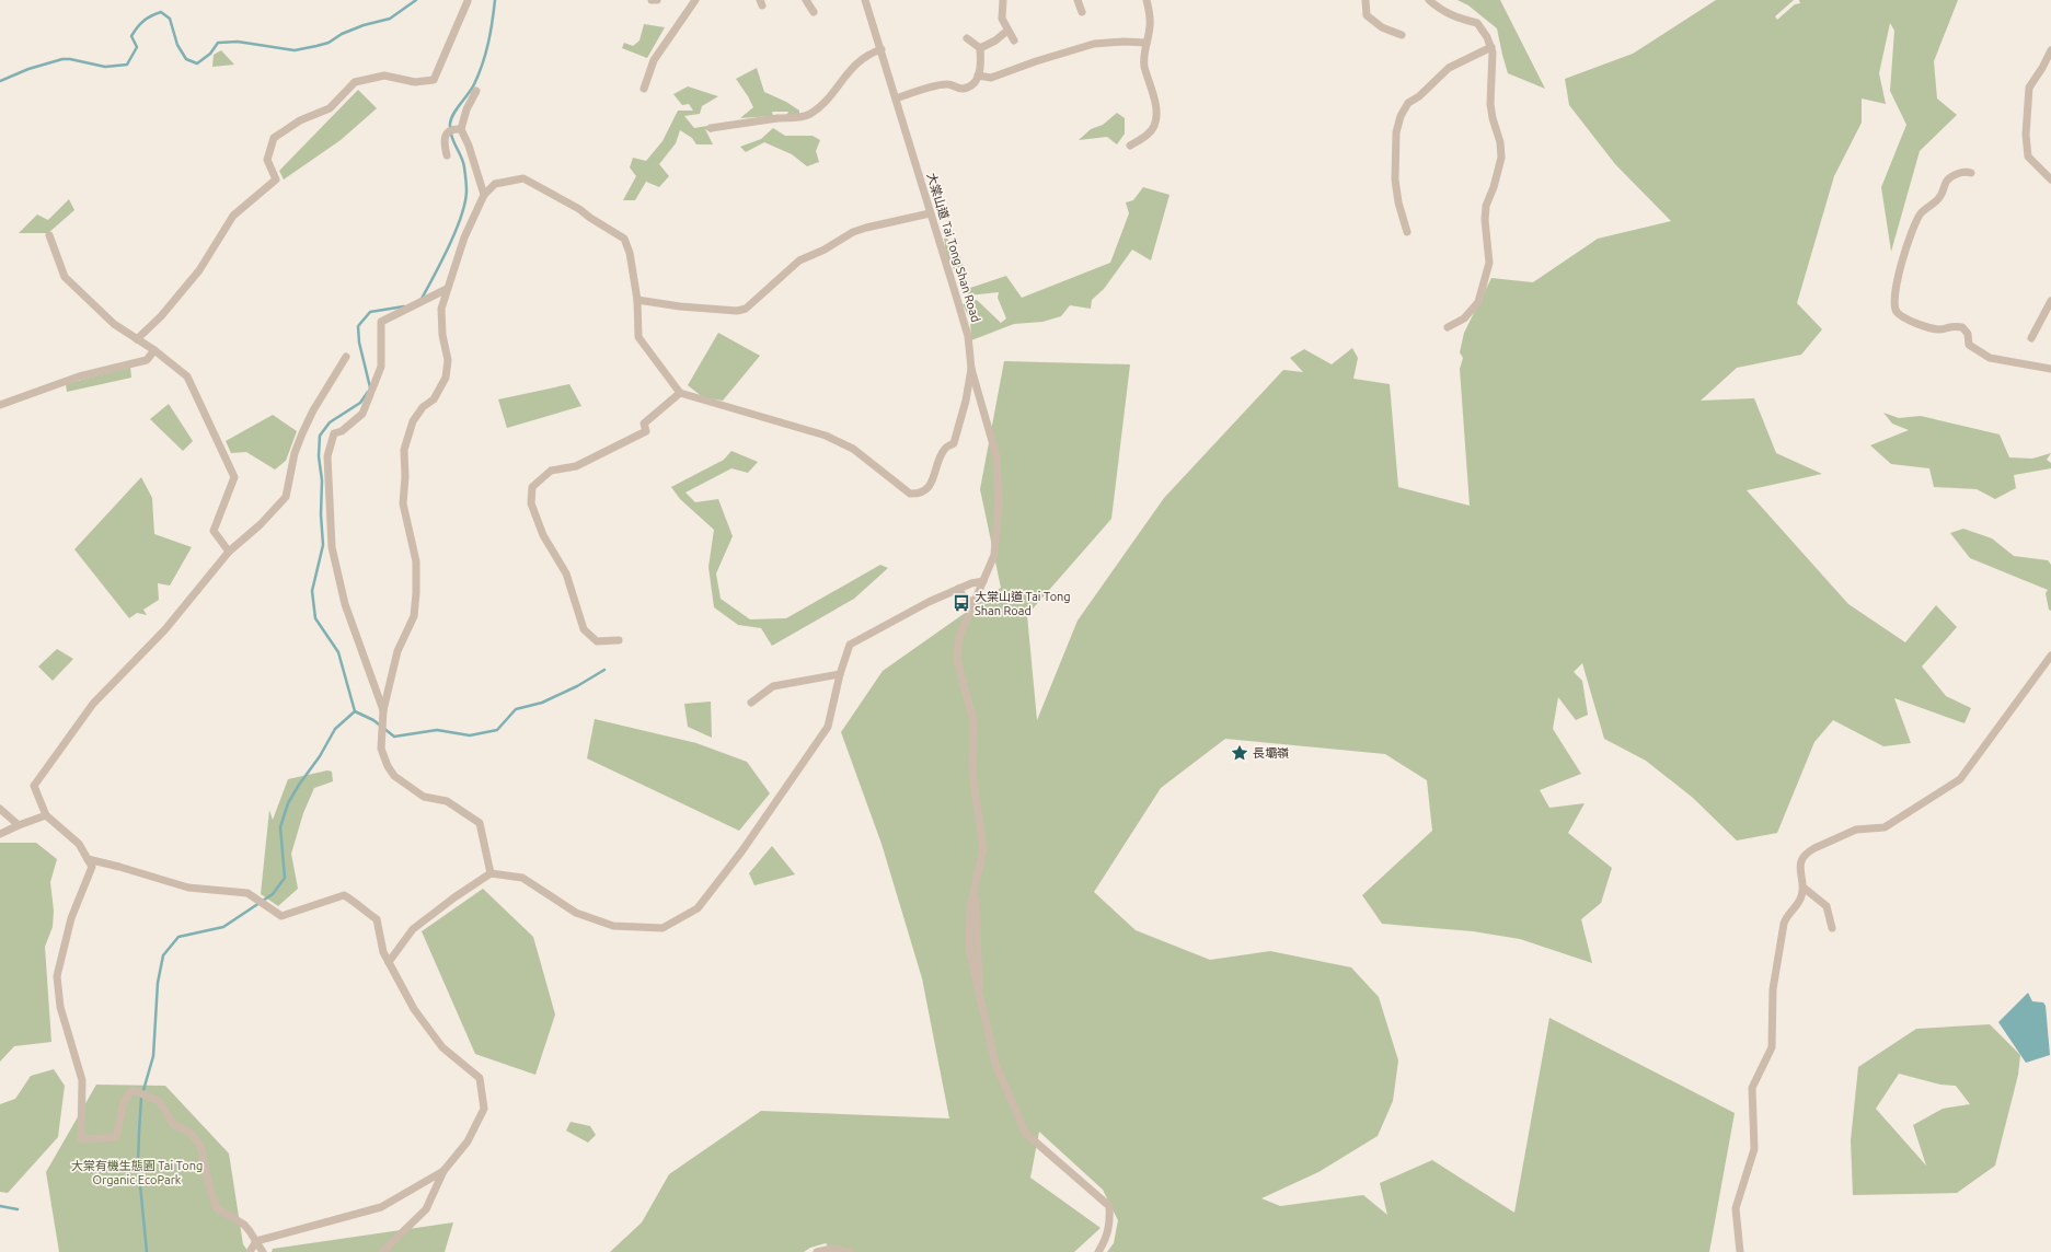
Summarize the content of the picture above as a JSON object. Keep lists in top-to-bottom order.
{
  "streets": {
    "street": ["大棠山道 Tai Tong Shan Road"]
  },
  "parks": ["大棠有機生態園 Tai Tong Organic EcoPark"],
  "places": {
    "bus stop": ["大棠山道 Tai Tong Shan Road"],
    "place": ["長壩嶺"]
  }
}
